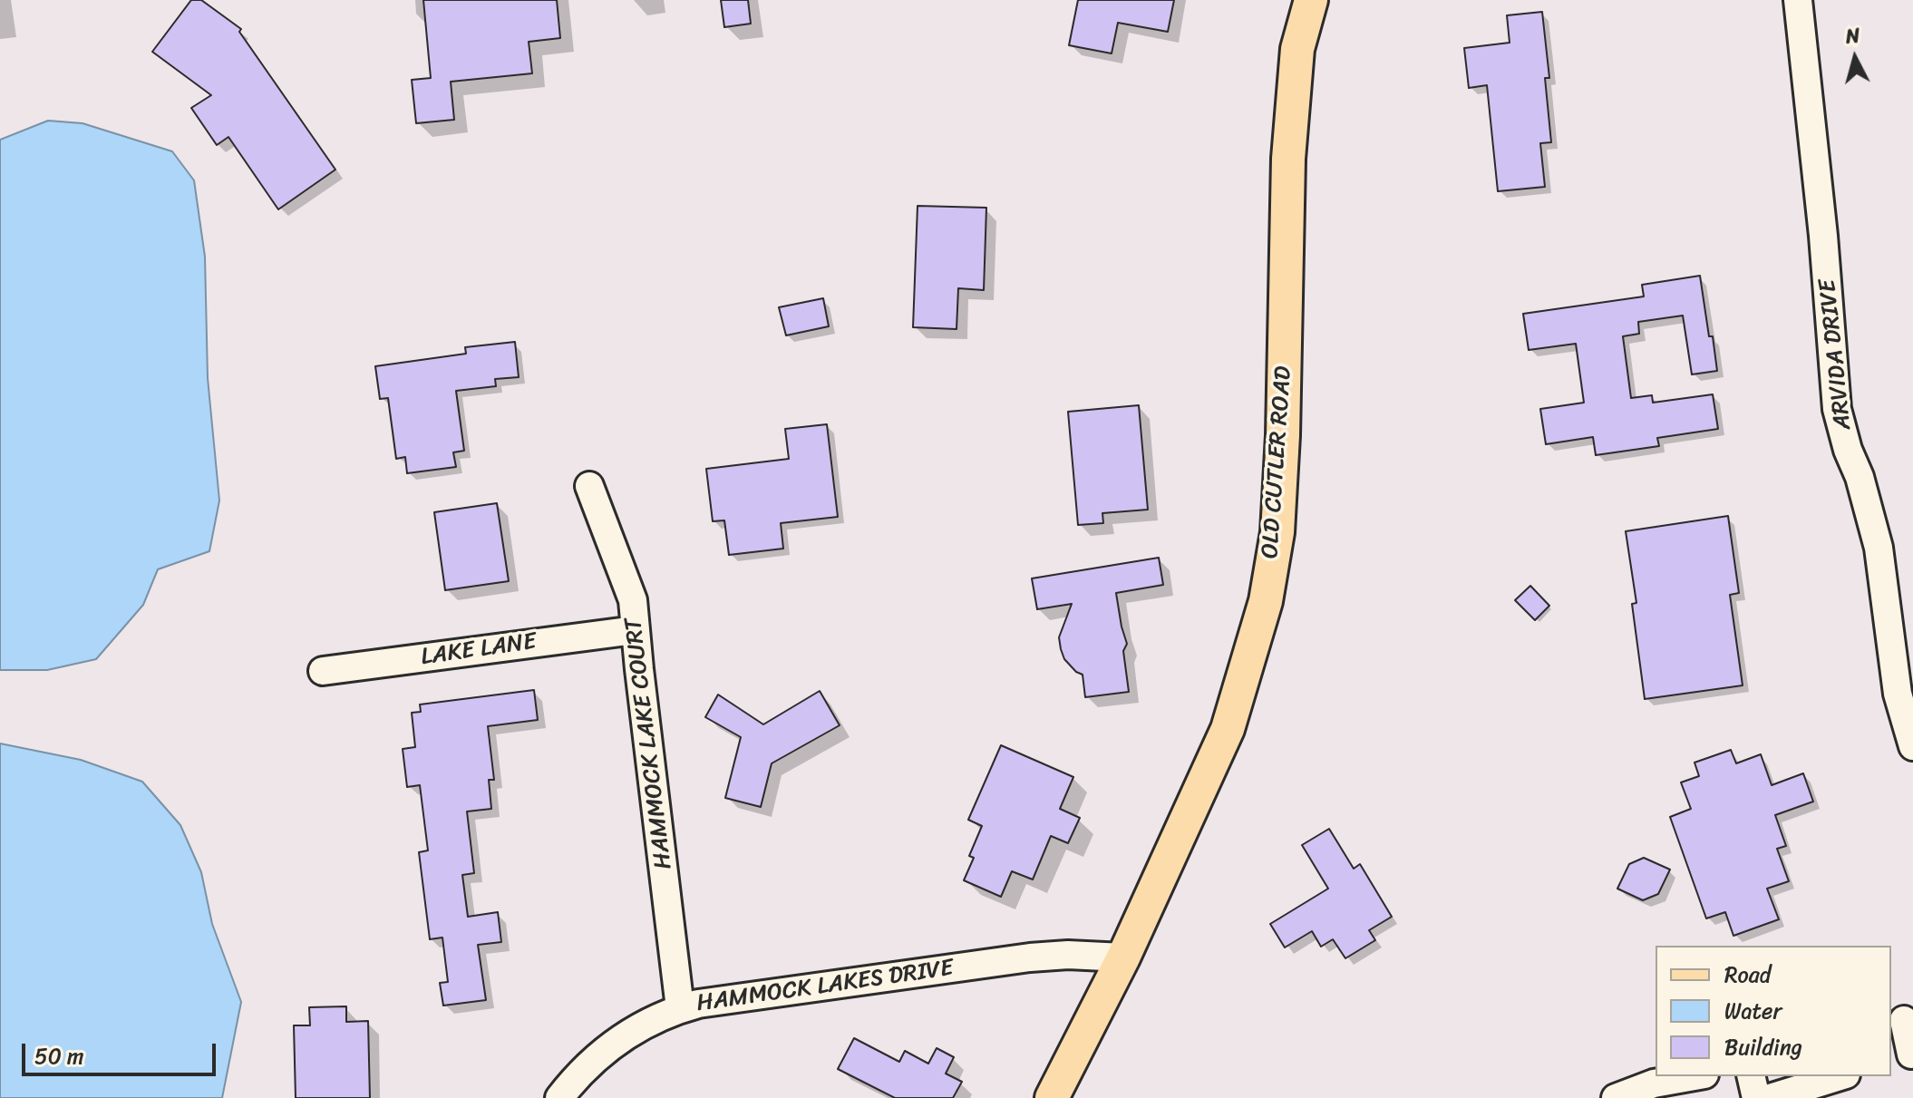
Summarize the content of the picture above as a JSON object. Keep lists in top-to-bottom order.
{
  "streets": {
    "main road": ["OLD CUTLER ROAD"],
    "street": [
      "ARVIDA DRIVE",
      "LAKE LANE",
      "HAMMOCK LAKE COURT",
      "HAMMOCK LAKES DRIVE"
    ]
  },
  "crossings": [
    ["OLD CUTLER ROAD", "HAMMOCK LAKES DRIVE"],
    ["LAKE LANE", "HAMMOCK LAKE COURT"],
    ["HAMMOCK LAKE COURT", "HAMMOCK LAKES DRIVE"]
  ],
  "legend": ["Road", "Water", "Building"],
  "scale_bar": "50 m",
  "north": "top"
}
